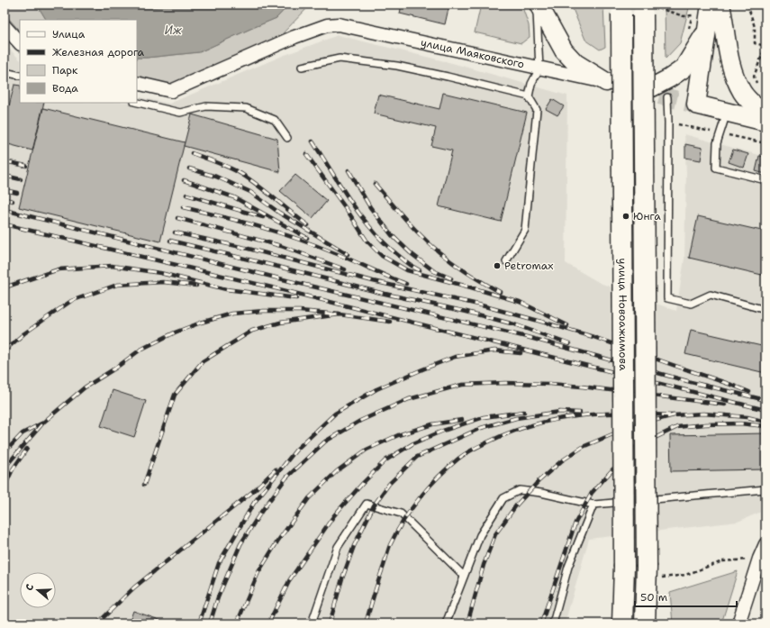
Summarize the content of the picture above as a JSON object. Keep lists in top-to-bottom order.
{
  "streets": {
    "main road": ["улица Новоажимова"],
    "street": ["улица Маяковского"]
  },
  "water": ["Иж"],
  "places": ["Юнга", "Petromax"],
  "legend": [
    "Улица",
    "Железная дорога",
    "Парк",
    "Вода"
  ],
  "scale_bar": "50 m",
  "north": "left"
}
